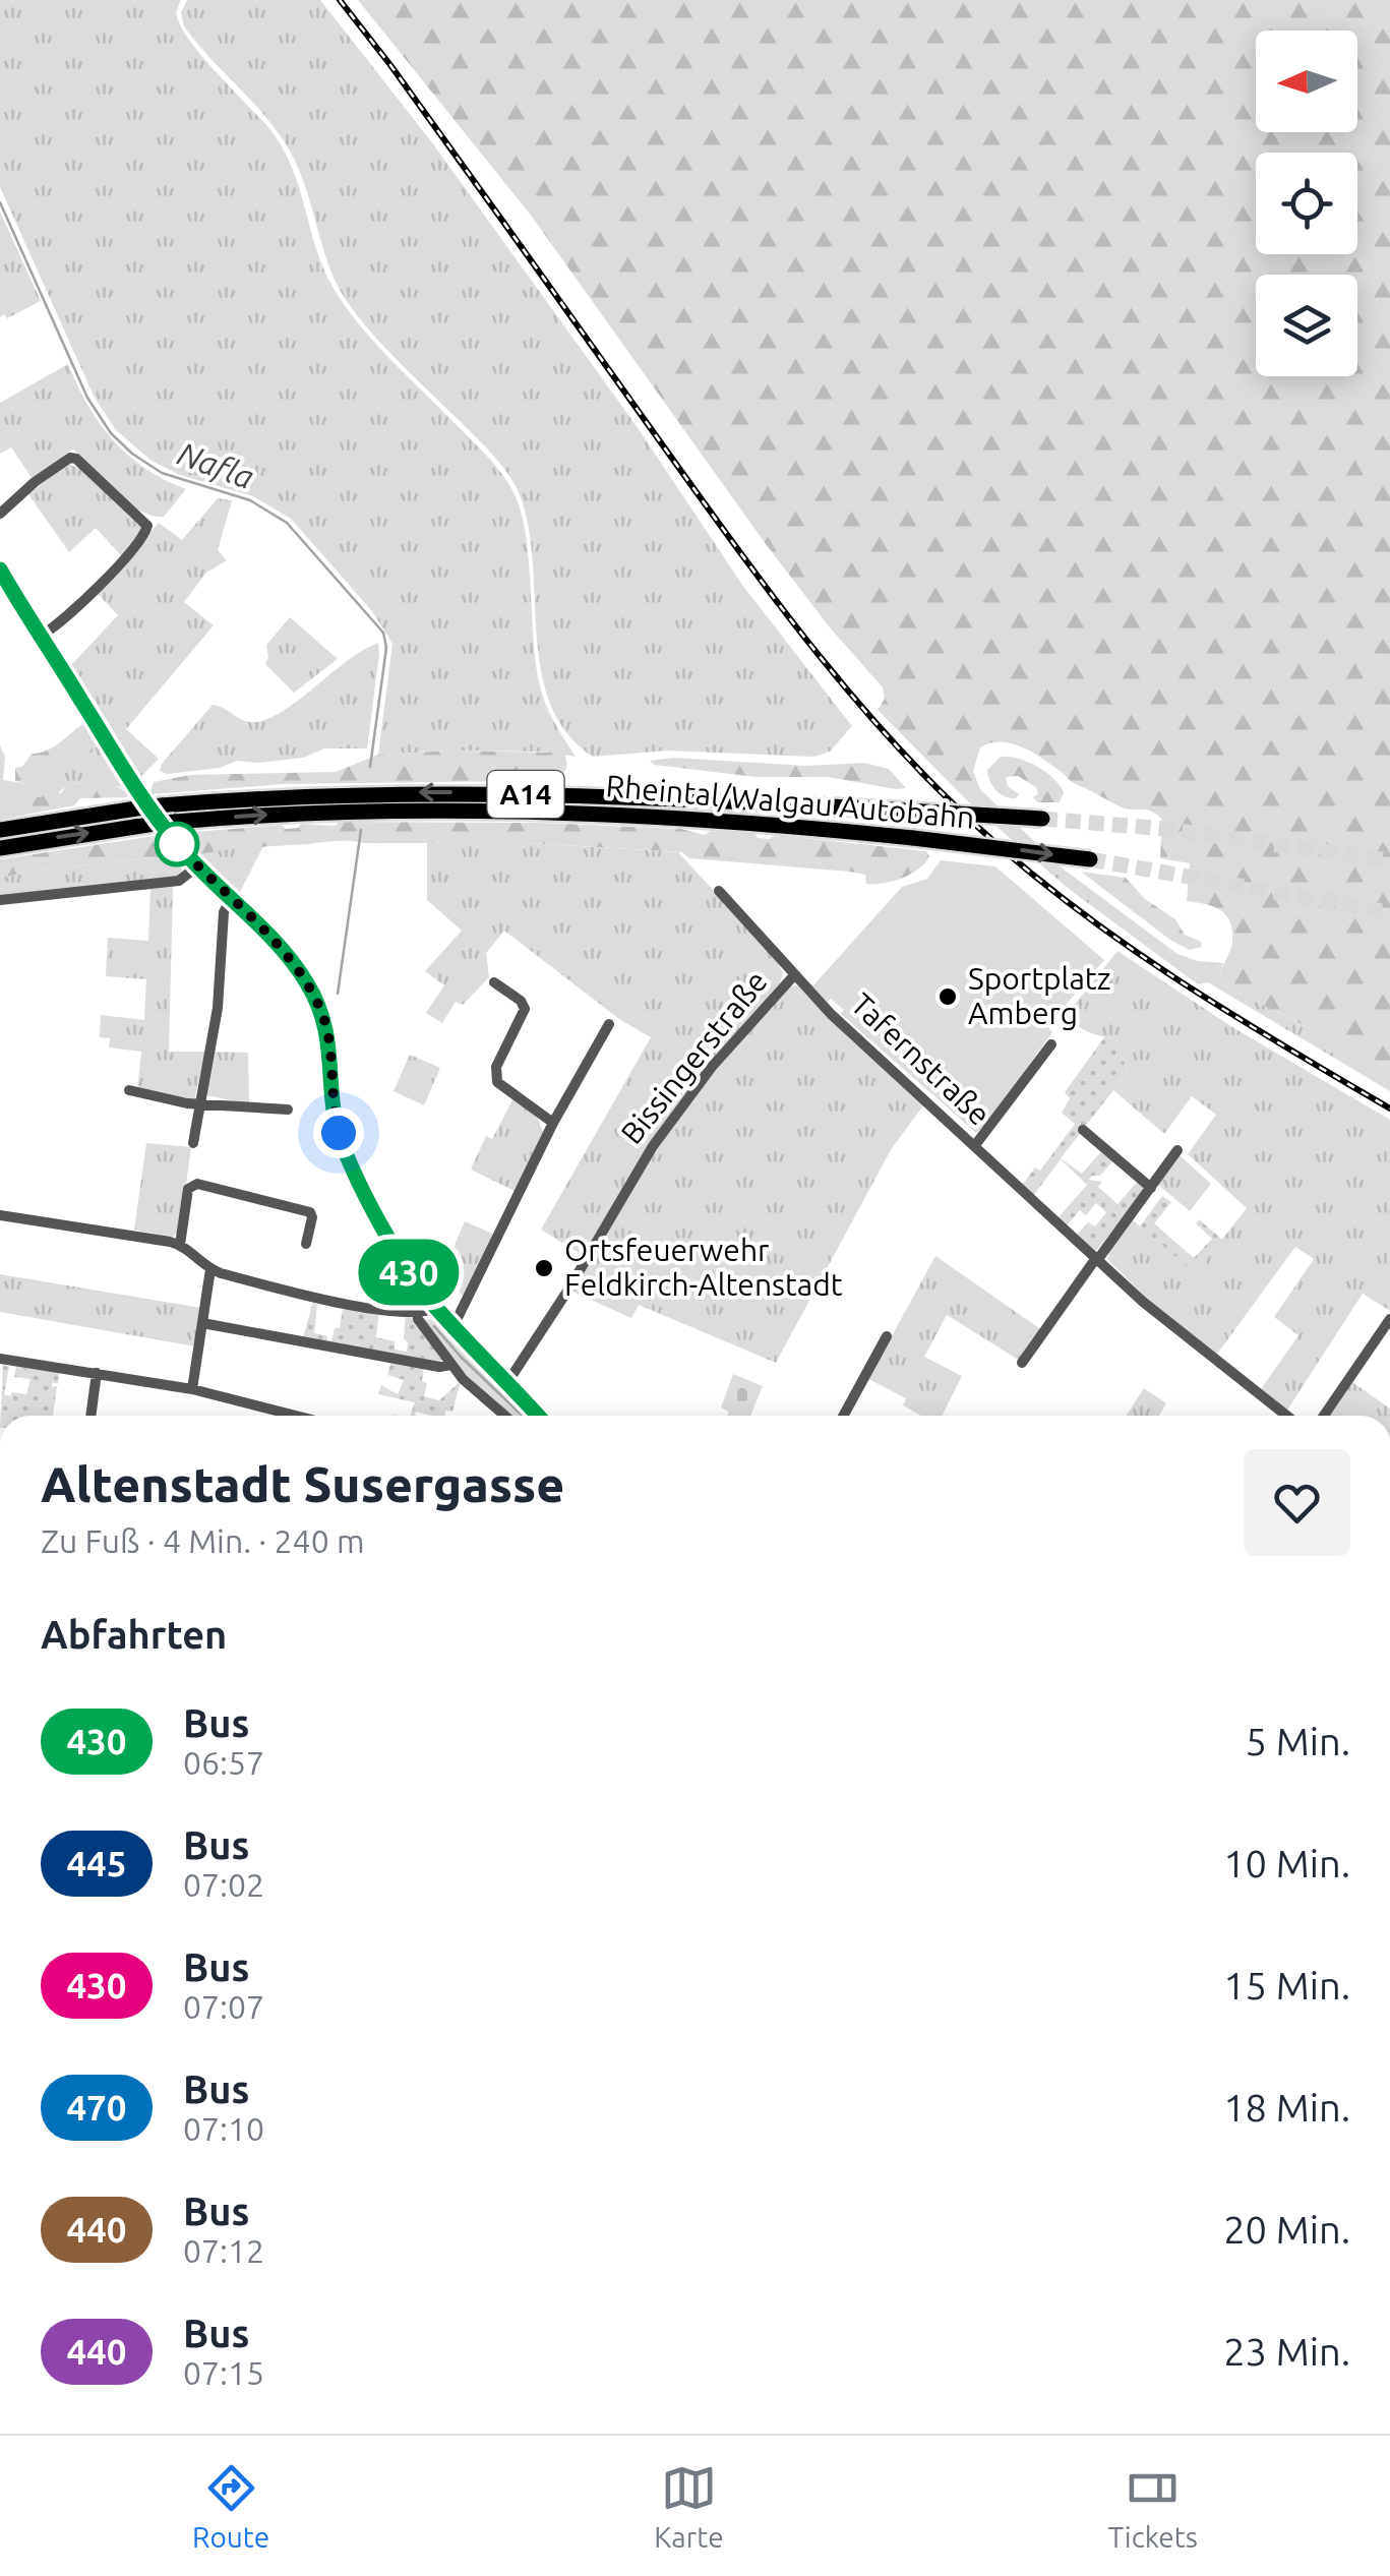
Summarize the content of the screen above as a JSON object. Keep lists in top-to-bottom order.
{
  "streets": {
    "highway": ["A14", "Rheintal/Walgau Autobahn"],
    "street": ["Bissingerstraße", "Tafernstraße"]
  },
  "crossings": [
    ["Bissingerstraße", "Tafernstraße"]
  ],
  "water": ["Nafla"],
  "places": ["Sportplatz Amberg", "Ortsfeuerwehr Feldkirch-Altenstadt"],
  "lines": ["bus line 430"],
  "north": "left",
  "page": {
    "on_map": "430",
    "heading": [
      ["Altenstadt Susergasse", "Zu Fuß · 4 Min. · 240 m"],
      "Abfahrten"
    ],
    "list": [
      {
        "mark": "430",
        "name": "Bus",
        "note": "06:57",
        "value": "5 Min."
      },
      {
        "mark": "445",
        "name": "Bus",
        "note": "07:02",
        "value": "10 Min."
      },
      {
        "mark": "430",
        "name": "Bus",
        "note": "07:07",
        "value": "15 Min."
      },
      {
        "mark": "470",
        "name": "Bus",
        "note": "07:10",
        "value": "18 Min."
      },
      {
        "mark": "440",
        "name": "Bus",
        "note": "07:12",
        "value": "20 Min."
      },
      {
        "mark": "440",
        "name": "Bus",
        "note": "07:15",
        "value": "23 Min."
      }
    ],
    "tabs": ["Route", "Karte", "Tickets"]
  }
}
